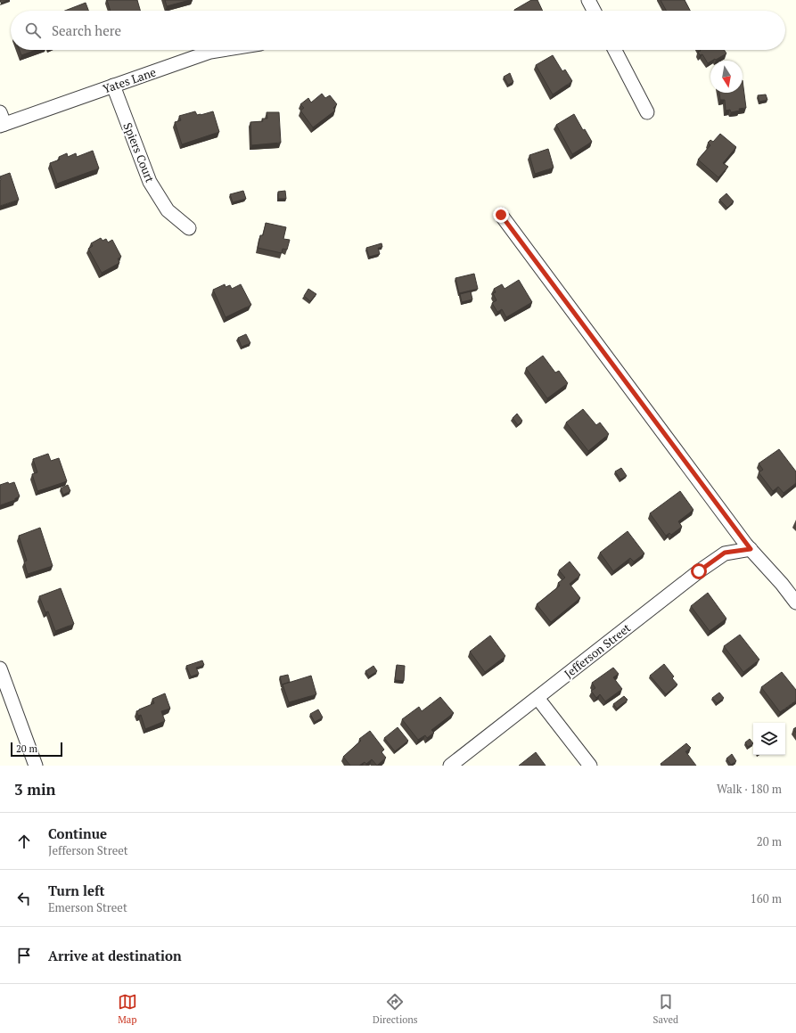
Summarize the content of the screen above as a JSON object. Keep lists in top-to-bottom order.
{
  "streets": {
    "street": ["Yates Lane", "Spiers Court", "Jefferson Street"]
  },
  "crossings": [
    ["Yates Lane", "Spiers Court"]
  ],
  "scale_bar": "20 m",
  "north": "bottom",
  "page": {
    "search": "Search here",
    "scale": "20 m",
    "heading": ["3 min", "Walk · 180 m"],
    "list": [
      ["Continue", "Jefferson Street", "20 m"],
      ["Turn left", "Emerson Street", "160 m"],
      "Arrive at destination"
    ],
    "nav": ["Map", "Directions", "Saved"]
  }
}
